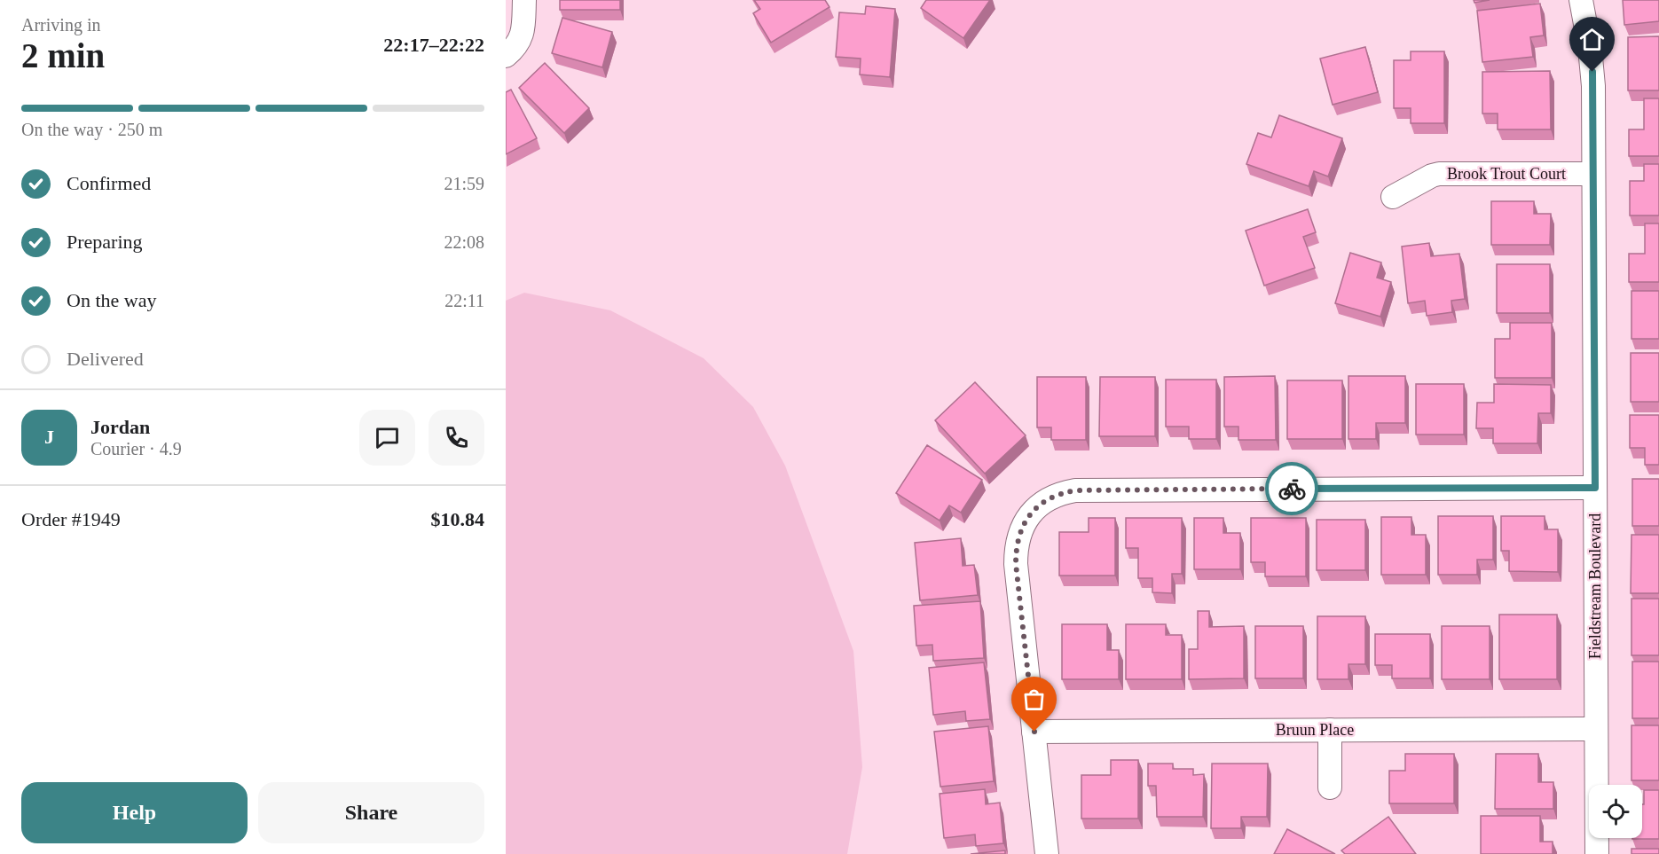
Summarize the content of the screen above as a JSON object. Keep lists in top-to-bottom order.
{
  "streets": {
    "street": ["Brook Trout Court", "Fieldstream Boulevard", "Bruun Place"]
  },
  "crossings": [
    ["Brook Trout Court", "Fieldstream Boulevard"],
    ["Fieldstream Boulevard", "Bruun Place"]
  ],
  "page": {
    "heading": ["2 min", "Arriving in", "22:17–22:22"],
    "panel": [
      "Jordan",
      "Courier · 4.9",
      "Order #1949",
      "$10.84"
    ],
    "bar": "On the way · 250 m",
    "list": [
      ["Confirmed", "21:59"],
      ["Preparing", "22:08"],
      ["On the way", "22:11"],
      "Delivered"
    ],
    "round": "J",
    "buttons": ["Help", "Share"]
  }
}
